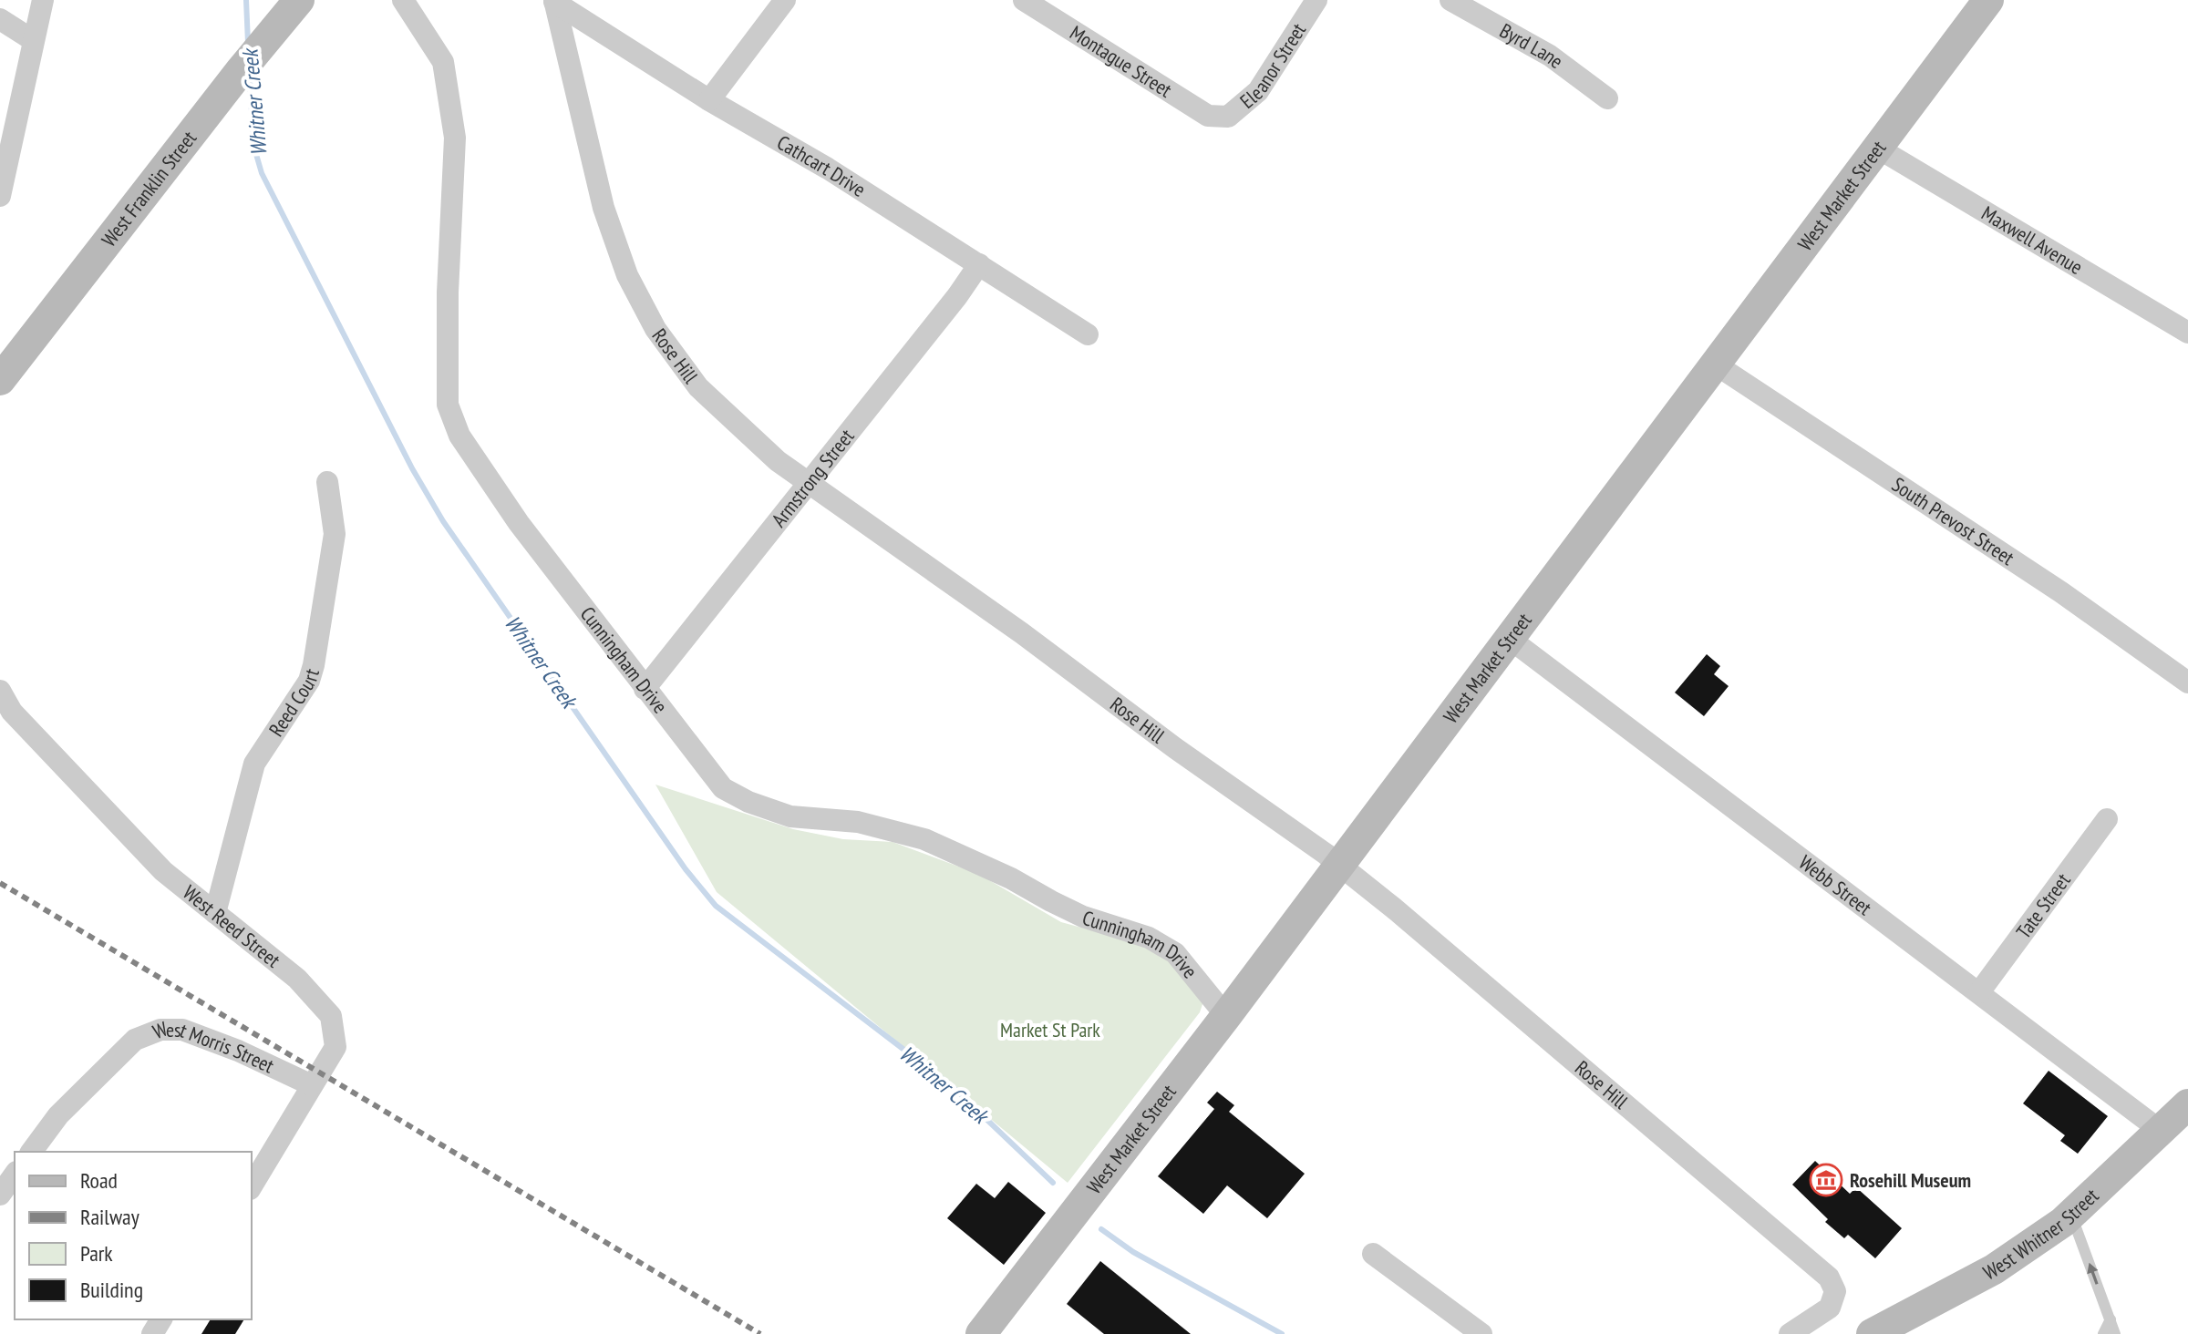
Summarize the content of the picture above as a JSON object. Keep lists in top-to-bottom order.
{
  "streets": {
    "street": [
      "Byrd Lane",
      "Montague Street",
      "Eleanor Street",
      "Cathcart Drive",
      "West Franklin Street",
      "West Market Street",
      "Maxwell Avenue",
      "Rose Hill",
      "Armstrong Street",
      "South Prevost Street",
      "Cunningham Drive",
      "Reed Court",
      "Webb Street",
      "Tate Street",
      "West Reed Street",
      "West Morris Street",
      "West Whitner Street"
    ]
  },
  "crossings": [
    ["Montague Street", "Eleanor Street"],
    ["Cathcart Drive", "Rose Hill"],
    ["Cathcart Drive", "Armstrong Street"],
    ["West Market Street", "Maxwell Avenue"],
    ["West Market Street", "Rose Hill"],
    ["West Market Street", "South Prevost Street"],
    ["West Market Street", "Cunningham Drive"],
    ["West Market Street", "Webb Street"],
    ["Rose Hill", "Armstrong Street"],
    ["Armstrong Street", "Cunningham Drive"],
    ["Reed Court", "West Reed Street"],
    ["Webb Street", "Tate Street"],
    ["Webb Street", "West Whitner Street"],
    ["West Reed Street", "West Morris Street"]
  ],
  "water": ["Whitner Creek"],
  "parks": ["Market St Park"],
  "places": {
    "museum": ["Rosehill Museum"]
  },
  "legend": [
    "Road",
    "Railway",
    "Park",
    "Building"
  ]
}
